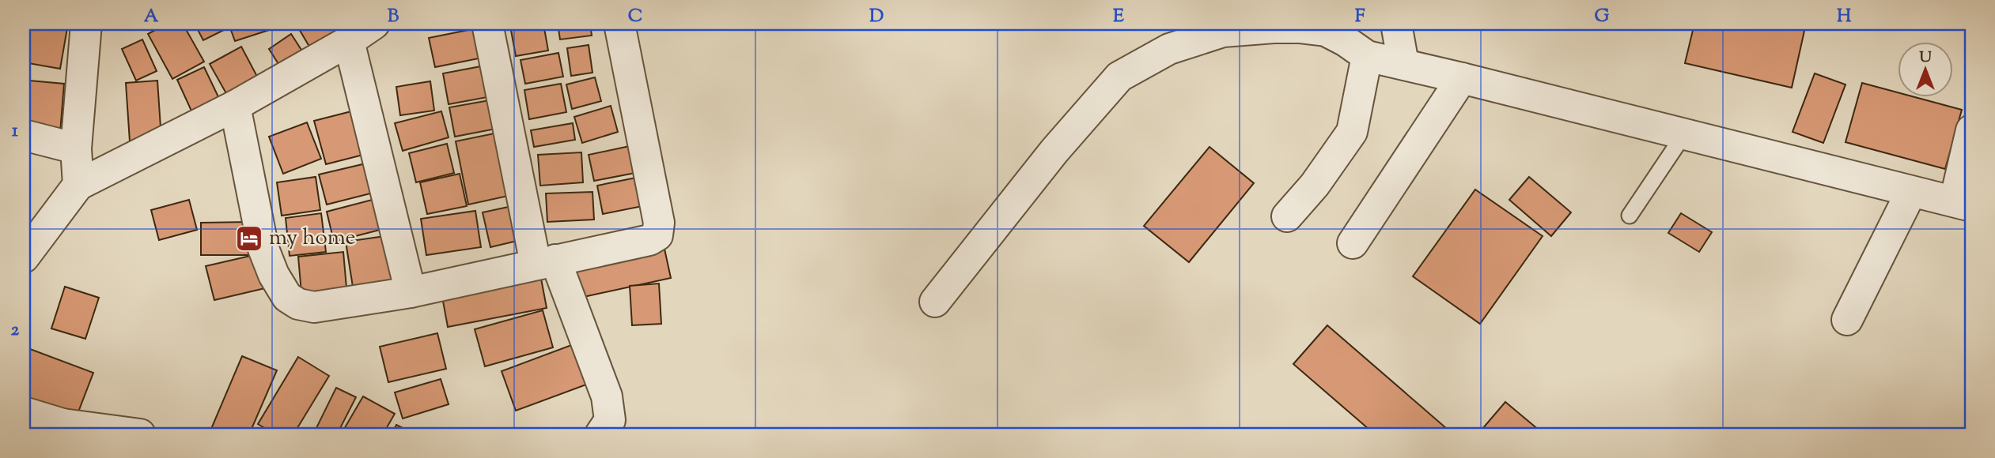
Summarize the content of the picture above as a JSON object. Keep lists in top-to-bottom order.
{
  "places": {
    "hotel": ["my home"]
  },
  "north": "top",
  "grid": {
    "columns": [
      "A",
      "B",
      "C",
      "D",
      "E",
      "F",
      "G",
      "H"
    ],
    "rows": ["1", "2"]
  }
}
